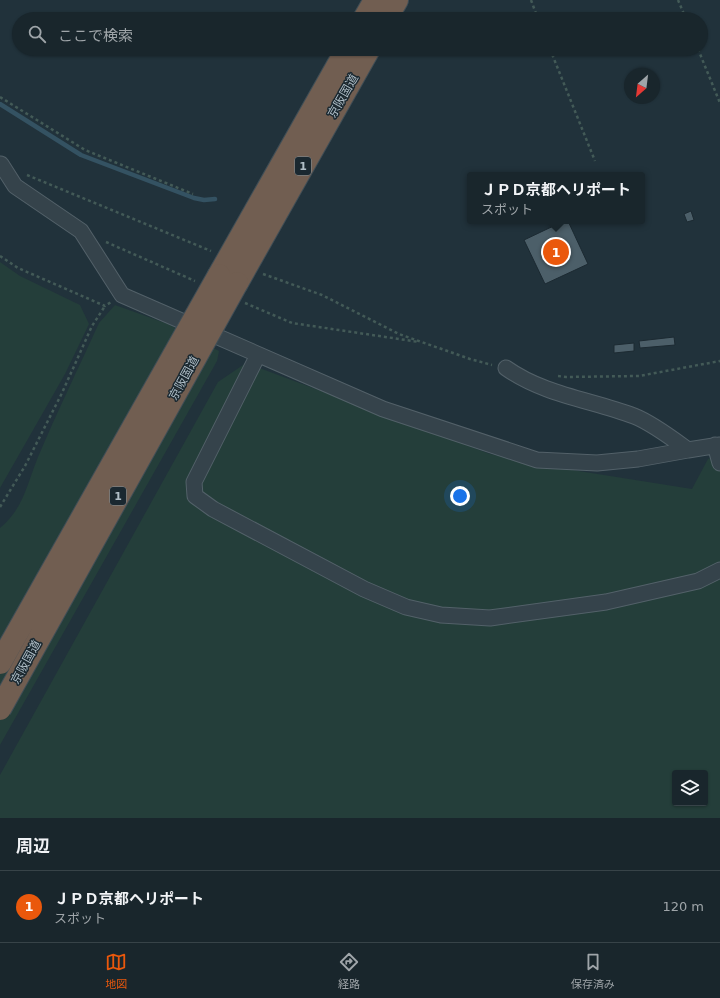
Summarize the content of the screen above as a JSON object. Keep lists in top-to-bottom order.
{
  "streets": {
    "highway": ["京阪国道", "1"]
  },
  "north": "bottom left",
  "page": {
    "search": "ここで検索",
    "popup": ["ＪＰＤ京都ヘリポート", "スポット"],
    "pins": "1",
    "heading": "周辺",
    "list": [
      {
        "mark": "1",
        "name": "ＪＰＤ京都ヘリポート",
        "note": "スポット",
        "value": "120 m"
      }
    ],
    "nav": ["地図", "経路", "保存済み"]
  }
}
